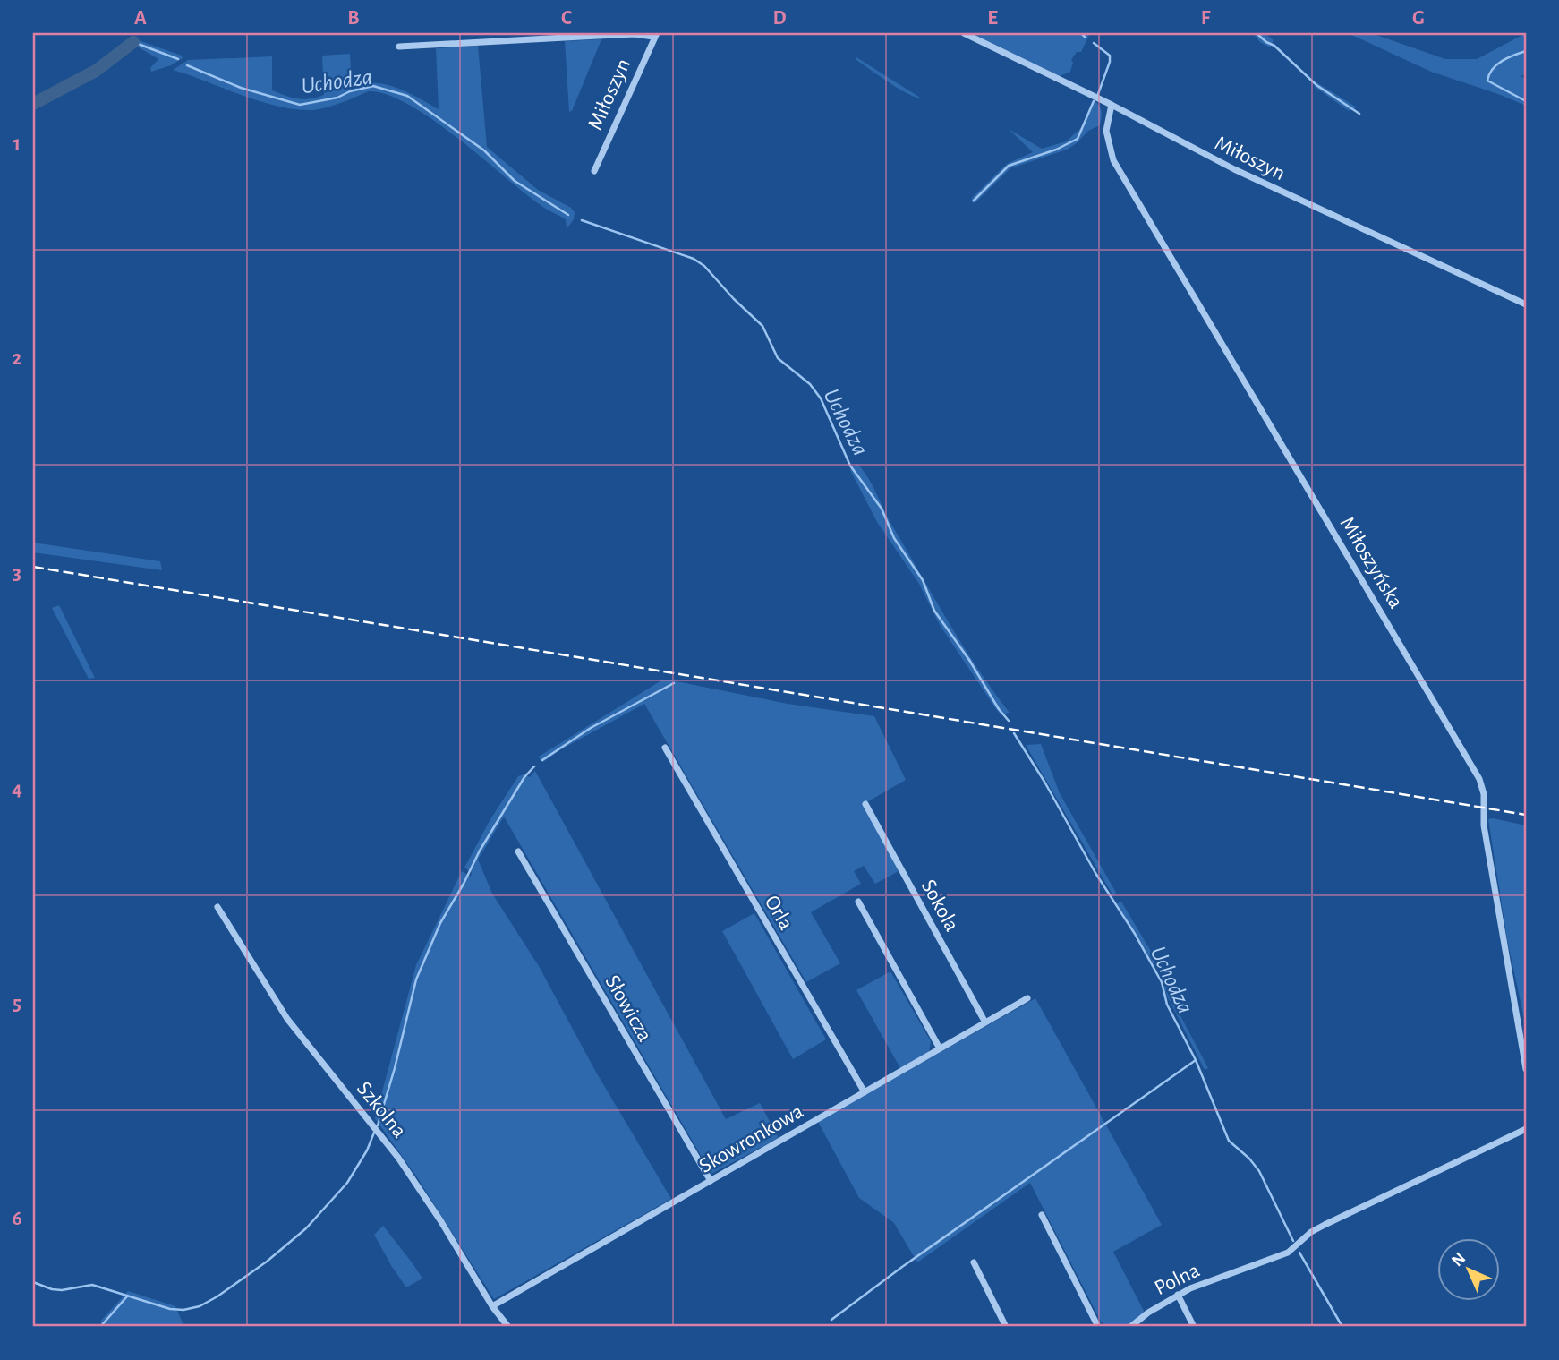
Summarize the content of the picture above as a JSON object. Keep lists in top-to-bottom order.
{
  "streets": {
    "street": [
      "Miłoszyn",
      "Miłoszyńska",
      "Sokola",
      "Orla",
      "Słowicza",
      "Szkolna",
      "Skowronkowa",
      "Polna"
    ]
  },
  "crossings": [
    ["Miłoszyn", "Miłoszyńska"],
    ["Sokola", "Skowronkowa"],
    ["Orla", "Skowronkowa"],
    ["Słowicza", "Skowronkowa"],
    ["Szkolna", "Skowronkowa"]
  ],
  "water": ["Uchodza"],
  "north": "top left",
  "grid": {
    "columns": [
      "A",
      "B",
      "C",
      "D",
      "E",
      "F",
      "G"
    ],
    "rows": [
      "1",
      "2",
      "3",
      "4",
      "5",
      "6"
    ]
  }
}
